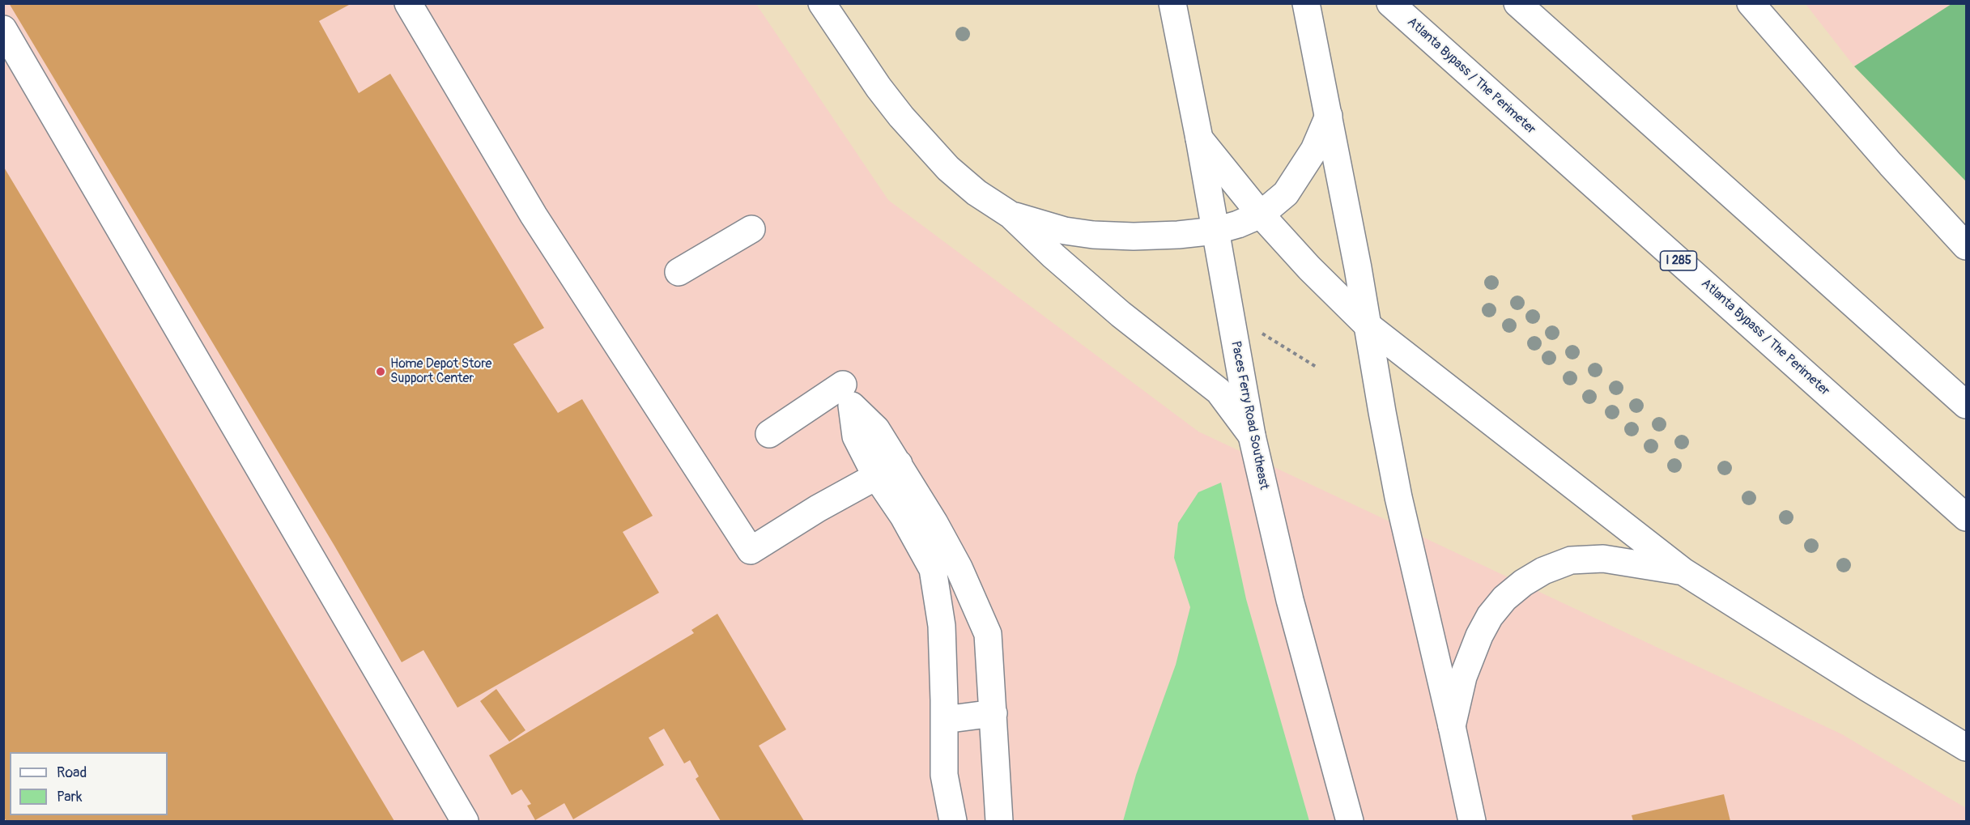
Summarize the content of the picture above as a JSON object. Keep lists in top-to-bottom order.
{
  "streets": {
    "main road": ["Atlanta Bypass / The Perimeter", "I 285", "Paces Ferry Road Southeast"]
  },
  "places": ["Home Depot Store Support Center"],
  "legend": ["Road", "Park"]
}
